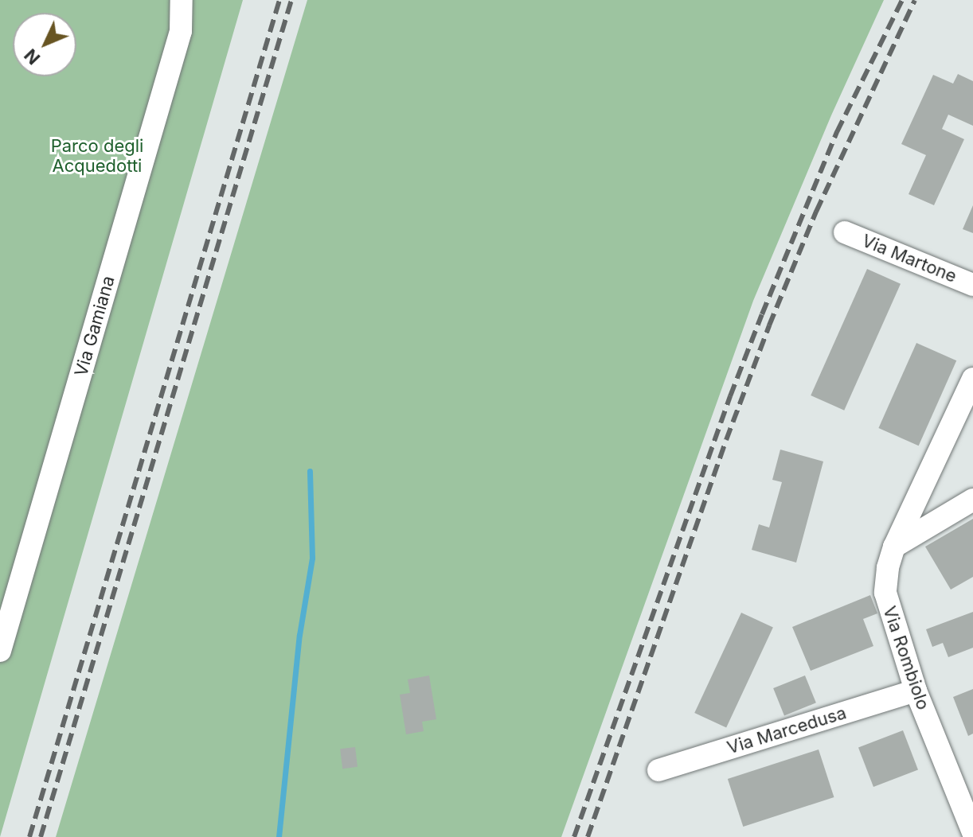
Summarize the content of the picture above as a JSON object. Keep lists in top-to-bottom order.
{
  "streets": {
    "street": [
      "Via Martone",
      "Via Gamiana",
      "Via Rombiolo",
      "Via Marcedusa"
    ]
  },
  "crossings": [
    ["Via Rombiolo", "Via Marcedusa"]
  ],
  "parks": ["Parco degli Acquedotti"],
  "north": "bottom left"
}
